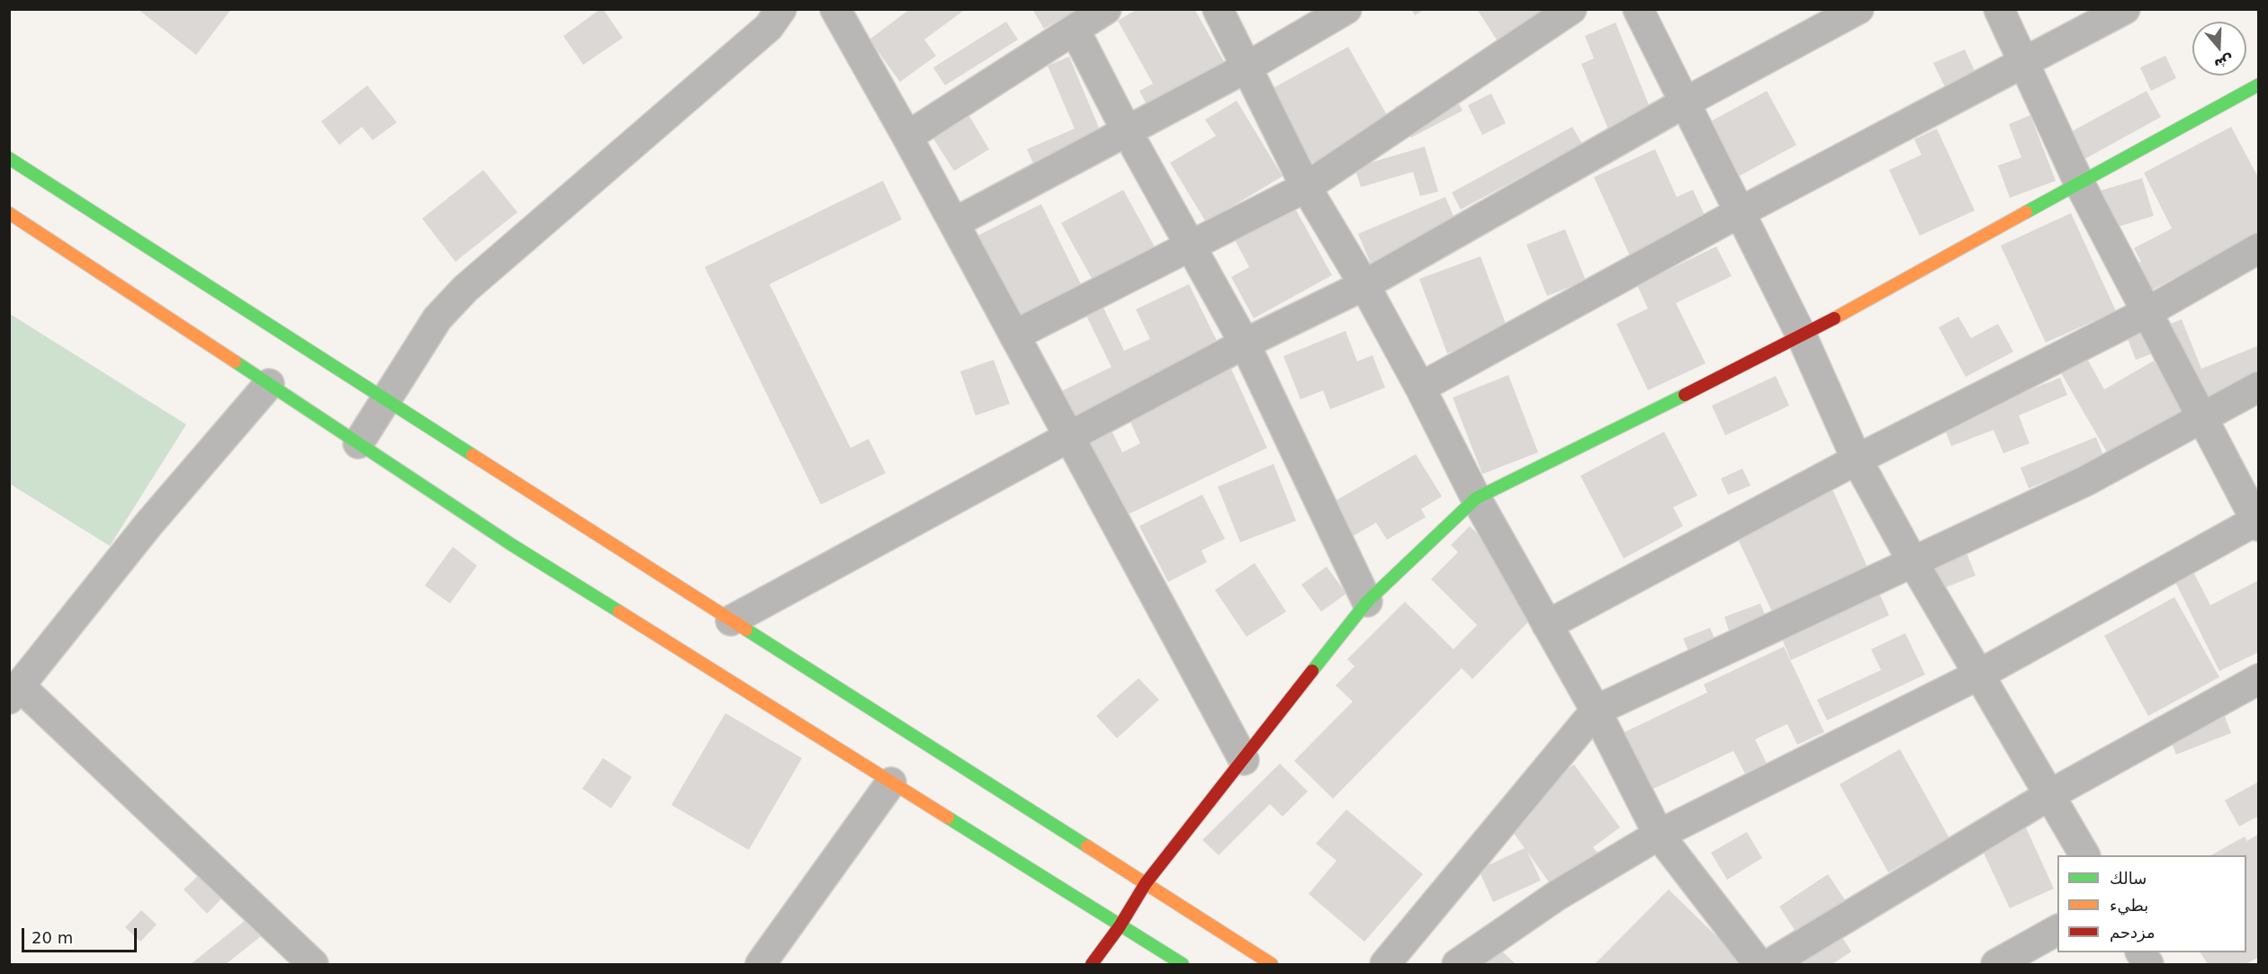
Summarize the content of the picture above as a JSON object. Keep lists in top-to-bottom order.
{
  "legend": ["سالك", "بطيء", "مزدحم"],
  "scale_bar": "20 m",
  "north": "bottom"
}
